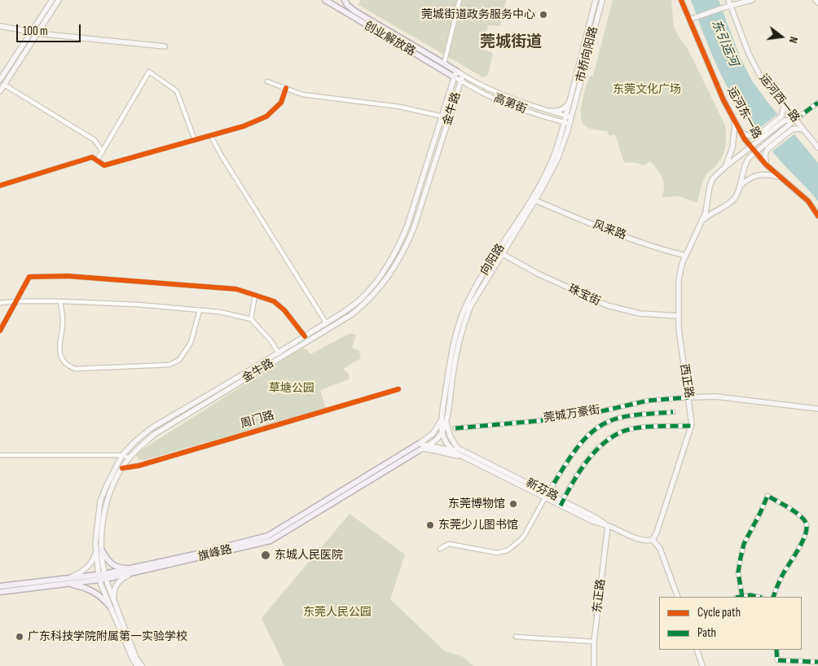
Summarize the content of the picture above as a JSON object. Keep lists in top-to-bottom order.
{
  "streets": {
    "main road": [
      "创业解放路",
      "市桥向阳路",
      "运河西一路",
      "高第街",
      "金牛路",
      "运河东一路",
      "风来路",
      "向阳路",
      "珠宝街",
      "西正路",
      "新芬路",
      "旗峰路",
      "东正路"
    ],
    "street": ["莞城万豪街", "周门路"]
  },
  "crossings": [
    ["创业解放路", "高第街"],
    ["市桥向阳路", "向阳路"],
    ["运河西一路", "西正路"],
    ["高第街", "金牛路"],
    ["高第街", "向阳路"],
    ["金牛路", "周门路"],
    ["金牛路", "旗峰路"],
    ["运河东一路", "西正路"],
    ["风来路", "向阳路"],
    ["风来路", "西正路"],
    ["向阳路", "珠宝街"],
    ["珠宝街", "西正路"],
    ["西正路", "莞城万豪街"],
    ["西正路", "新芬路"],
    ["新芬路", "东正路"]
  ],
  "districts": ["莞城街道"],
  "water": ["东引运河"],
  "parks": ["东莞文化广场", "草塘公园", "东莞人民公园"],
  "places": [
    "莞城街道政务服务中心",
    "东莞博物馆",
    "东莞少儿图书馆",
    "东城人民医院",
    "广东科技学院附属第一实验学校"
  ],
  "legend": ["Cycle path", "Path"],
  "scale_bar": "100 m",
  "north": "right"
}
